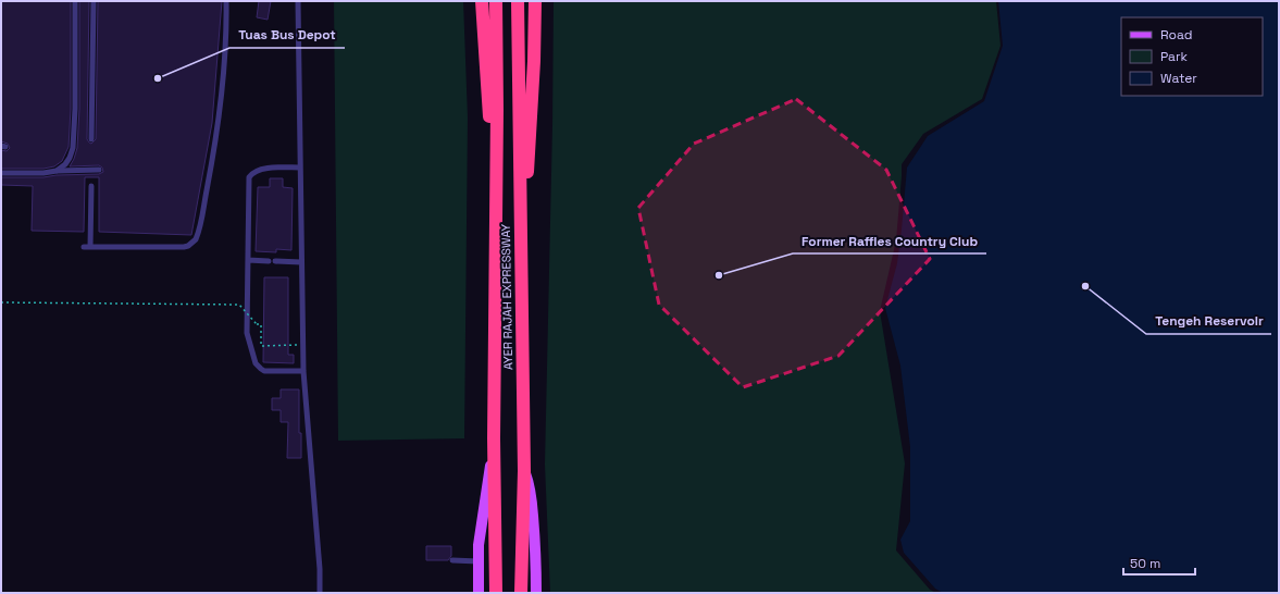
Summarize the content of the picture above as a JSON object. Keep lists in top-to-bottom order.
{
  "streets": {
    "highway": ["AYER RAJAH EXPRESSWAY"]
  },
  "places": ["Tuas Bus Depot", "Former Raffles Country Club", "Tengeh Reservoir"],
  "legend": ["Road", "Park", "Water"],
  "scale_bar": "50 m"
}
